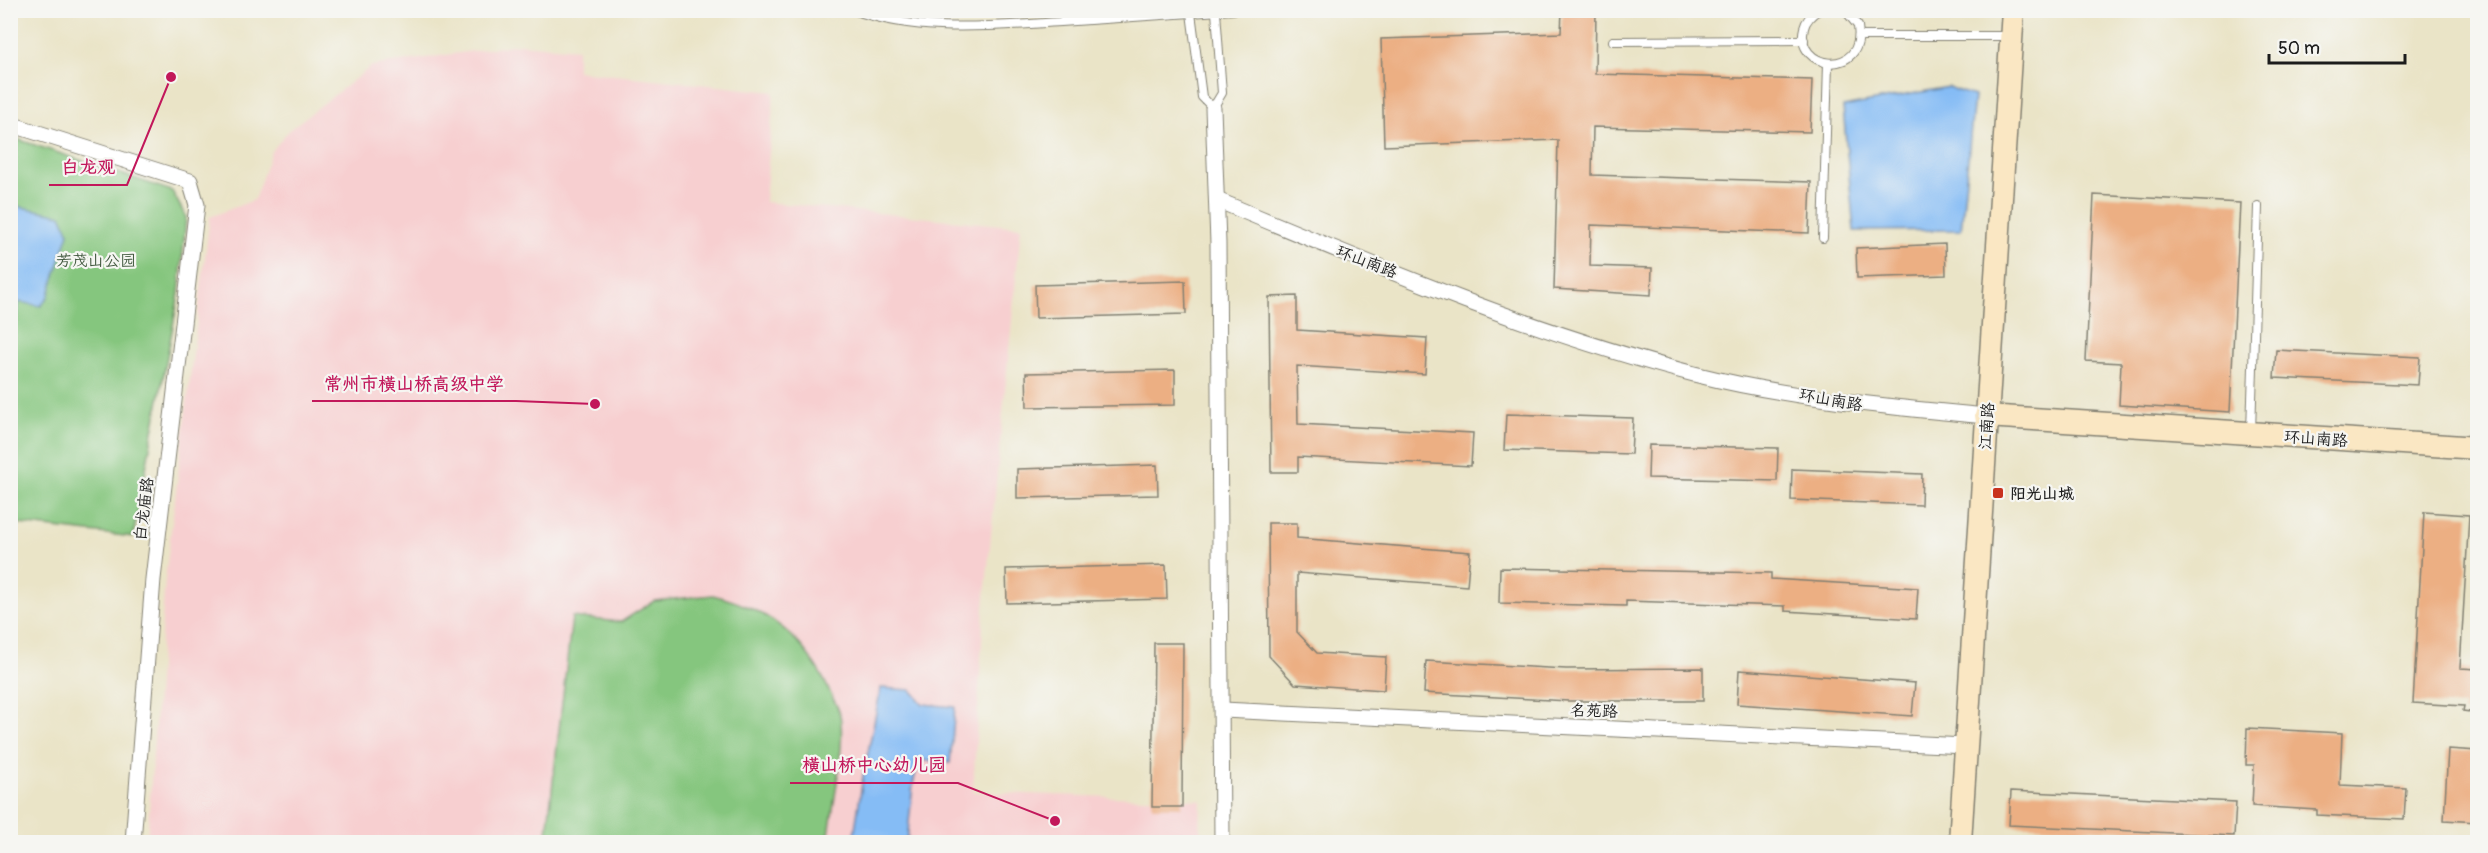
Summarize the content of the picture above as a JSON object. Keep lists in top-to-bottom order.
{
  "streets": {
    "main road": ["环山南路", "江南路"],
    "street": ["白龙庙路", "名苑路"]
  },
  "crossings": [
    ["环山南路", "江南路"],
    ["江南路", "名苑路"]
  ],
  "parks": ["芳茂山公园"],
  "places": {
    "other": ["白龙观", "常州市横山桥高级中学", "横山桥中心幼儿园"],
    "transit": ["阳光山城"]
  },
  "scale_bar": "50 m"
}
